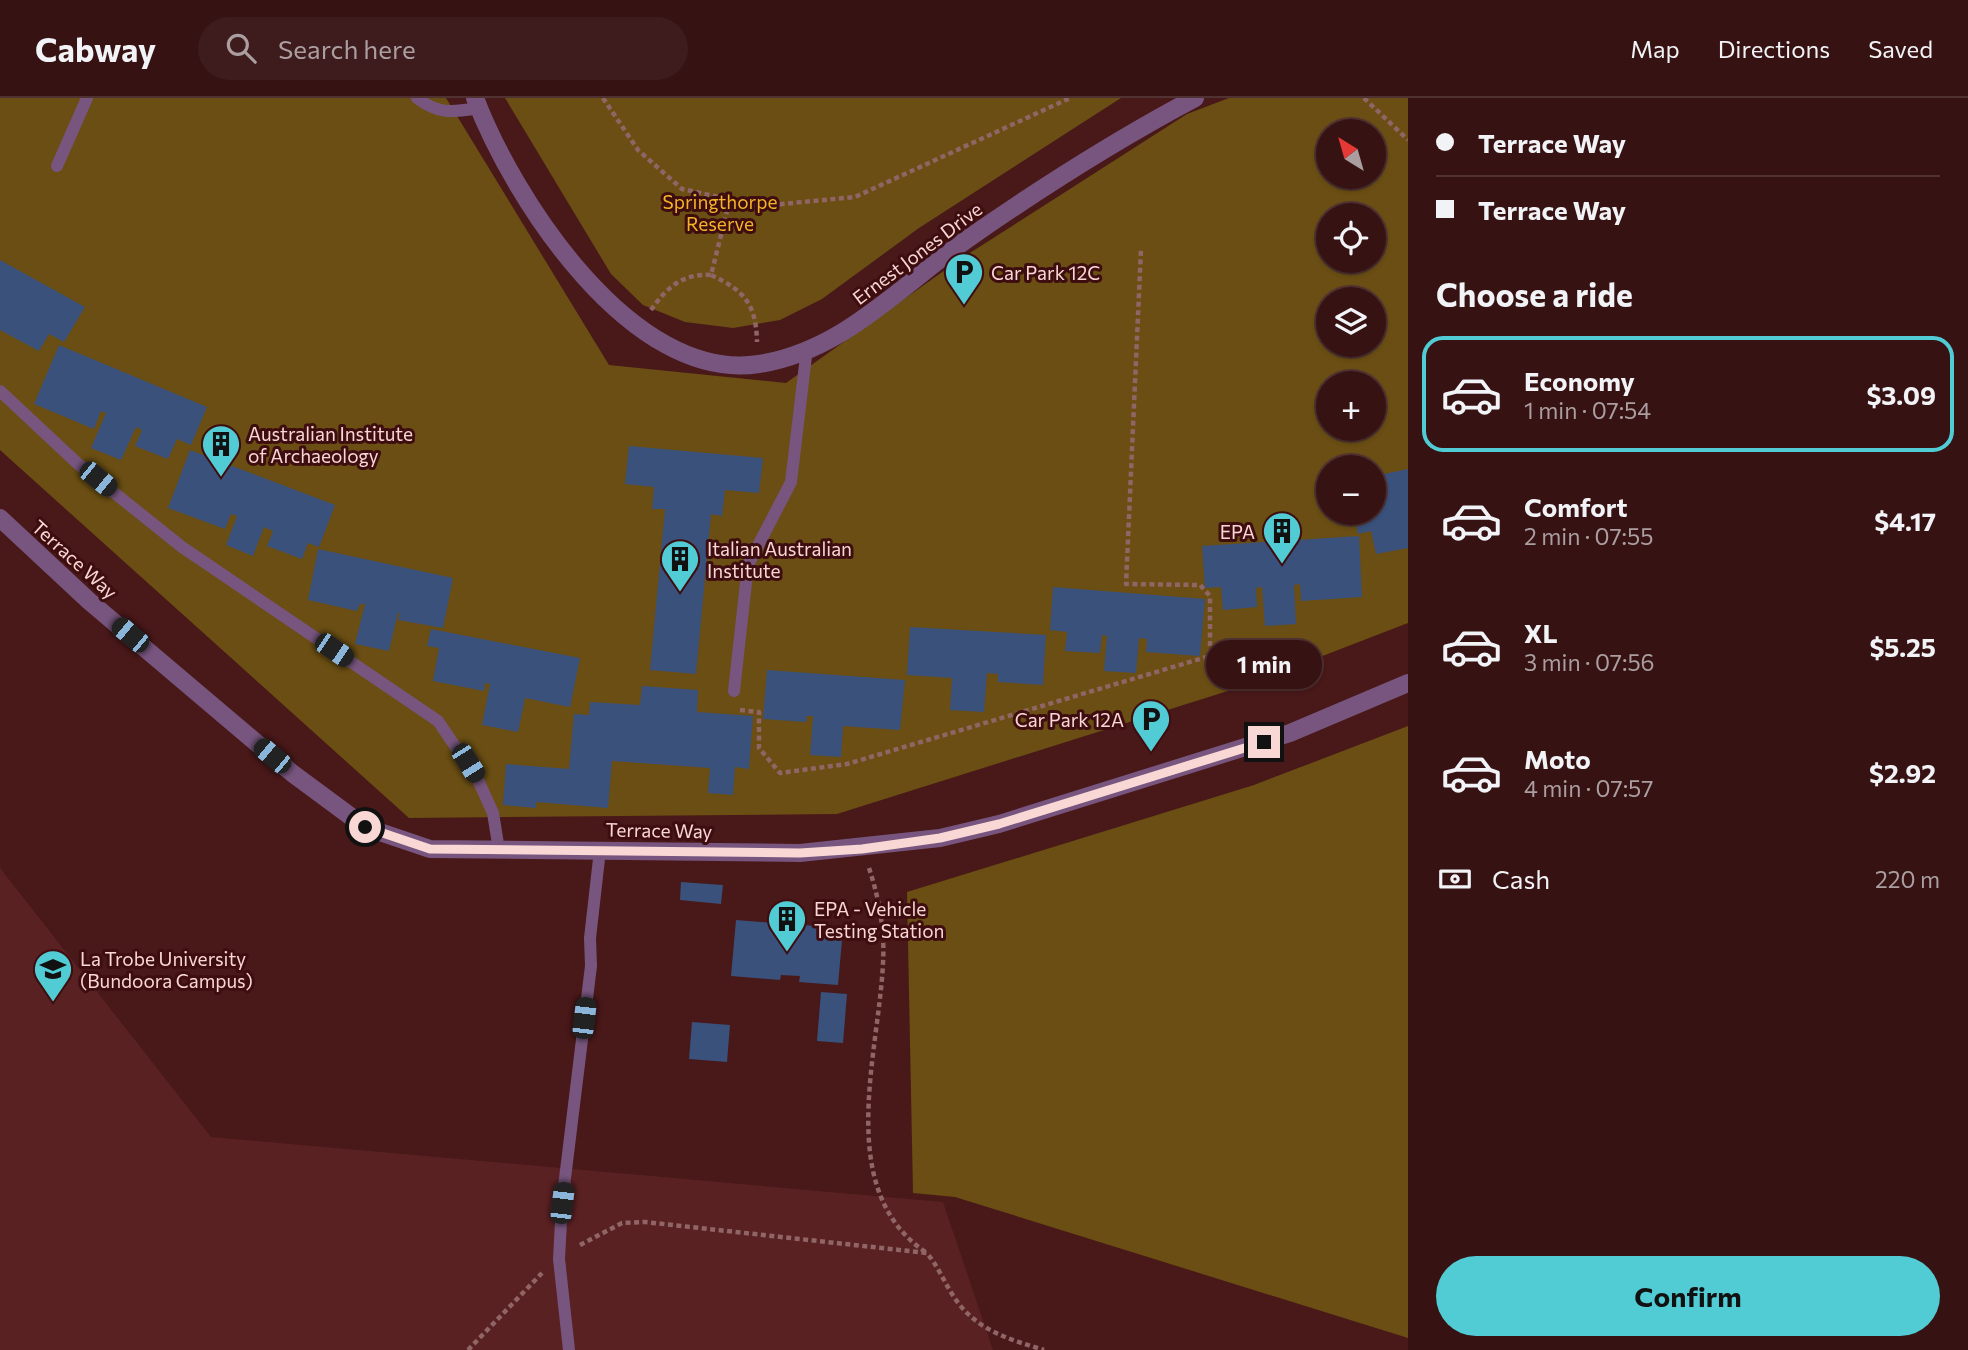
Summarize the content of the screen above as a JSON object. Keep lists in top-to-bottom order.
{
  "streets": {
    "street": ["Ernest Jones Drive", "Terrace Way"]
  },
  "parks": ["Springthorpe Reserve"],
  "places": {
    "parking": ["Car Park 12C", "Car Park 12A"],
    "building": [
      "Australian Institute of Archaeology",
      "EPA",
      "Italian Australian Institute",
      "EPA - Vehicle Testing Station"
    ],
    "school or university": ["La Trobe University (Bundoora Campus)"]
  },
  "north": "top left",
  "page": {
    "header": "Cabway",
    "search": "Search here",
    "nav": ["Map", "Directions", "Saved"],
    "banner": ["Terrace Way", "Terrace Way"],
    "map_buttons": ["+", "−"],
    "heading": "Choose a ride",
    "list": [
      {
        "name": "Economy",
        "note": "1 min · 07:54",
        "value": "$3.09"
      },
      {
        "name": "Comfort",
        "note": "2 min · 07:55",
        "value": "$4.17"
      },
      {
        "name": "XL",
        "note": "3 min · 07:56",
        "value": "$5.25"
      },
      {
        "name": "Moto",
        "note": "4 min · 07:57",
        "value": "$2.92"
      }
    ],
    "bubble": "1 min",
    "pay": ["Cash", "220 m"],
    "buttons": "Confirm"
  }
}
